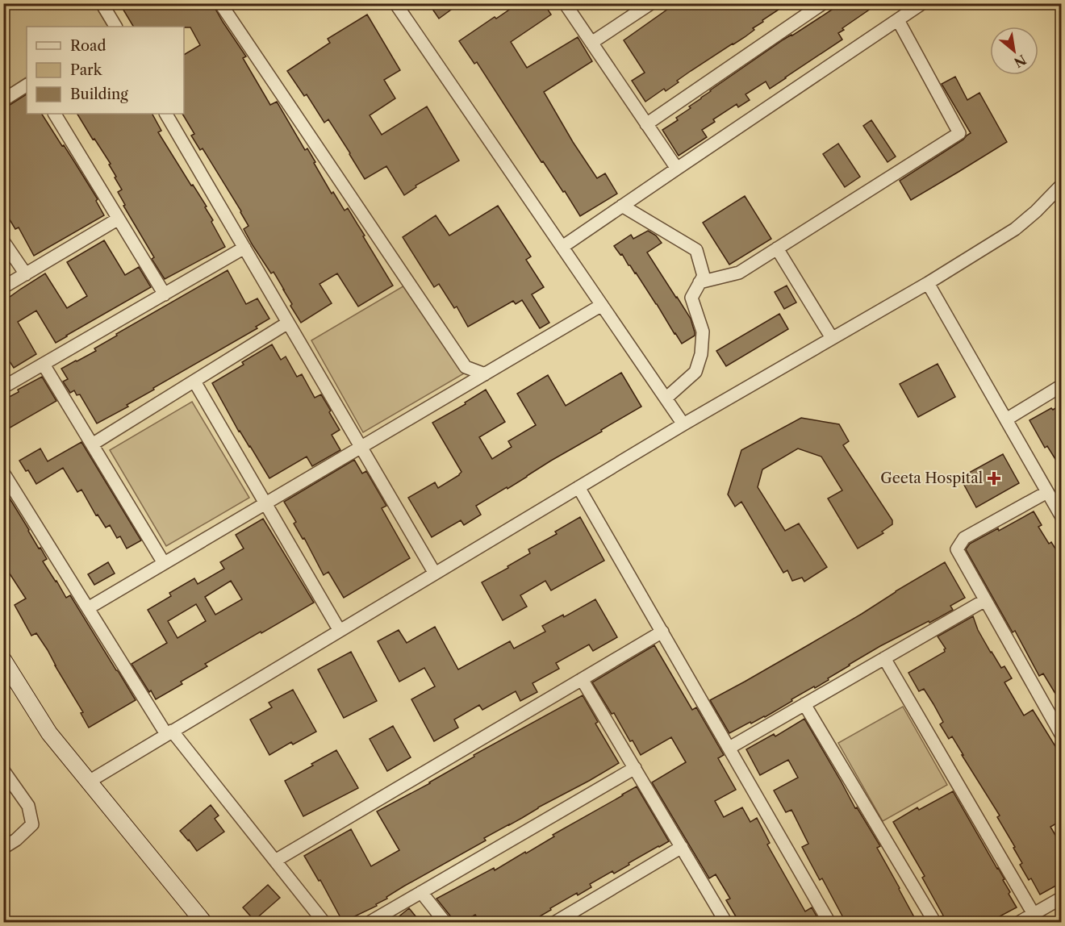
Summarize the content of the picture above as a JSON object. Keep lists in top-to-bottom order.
{
  "places": {
    "health": ["Geeta Hospital"]
  },
  "legend": ["Road", "Park", "Building"],
  "north": "bottom right"
}
